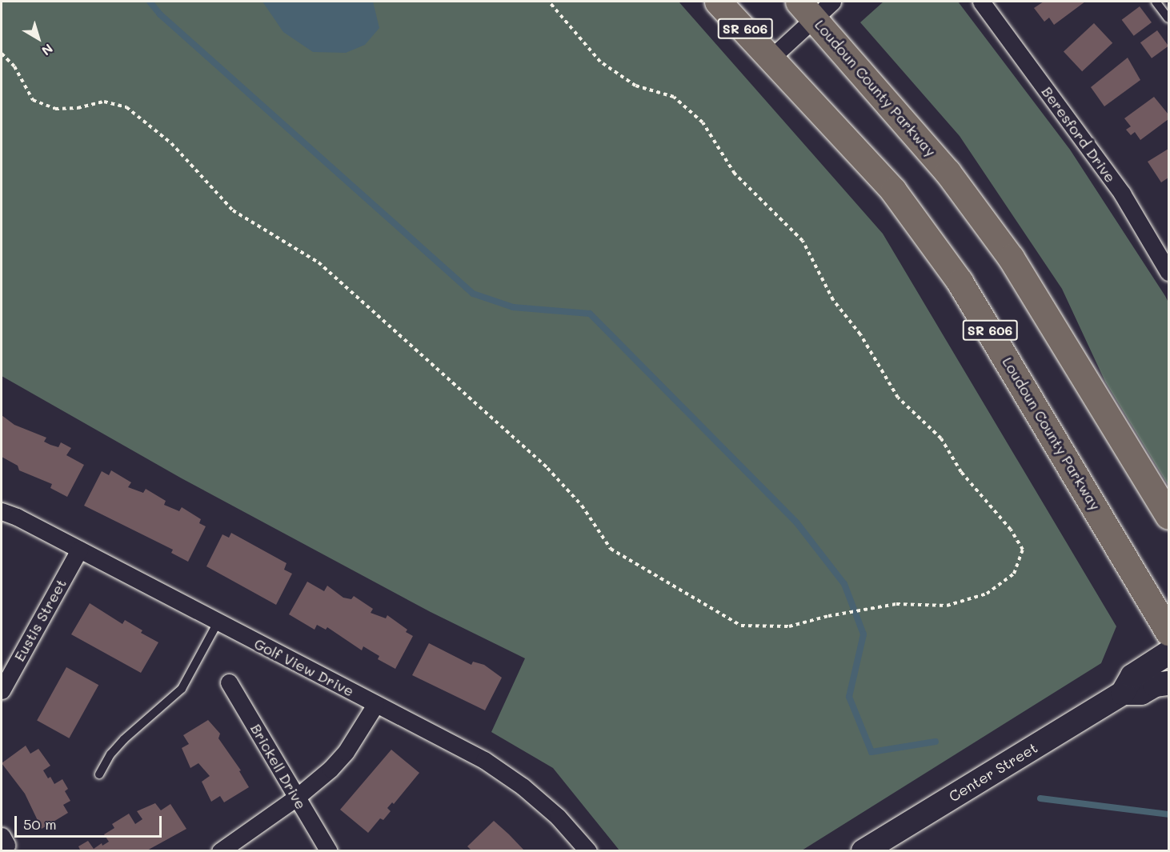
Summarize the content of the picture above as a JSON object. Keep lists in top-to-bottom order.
{
  "streets": {
    "main road": ["SR 606", "Loudoun County Parkway"],
    "street": [
      "Beresford Drive",
      "Eustis Street",
      "Golf View Drive",
      "Brickell Drive",
      "Center Street"
    ]
  },
  "crossings": [
    ["Eustis Street", "Golf View Drive"]
  ],
  "scale_bar": "50 m",
  "north": "bottom right"
}
